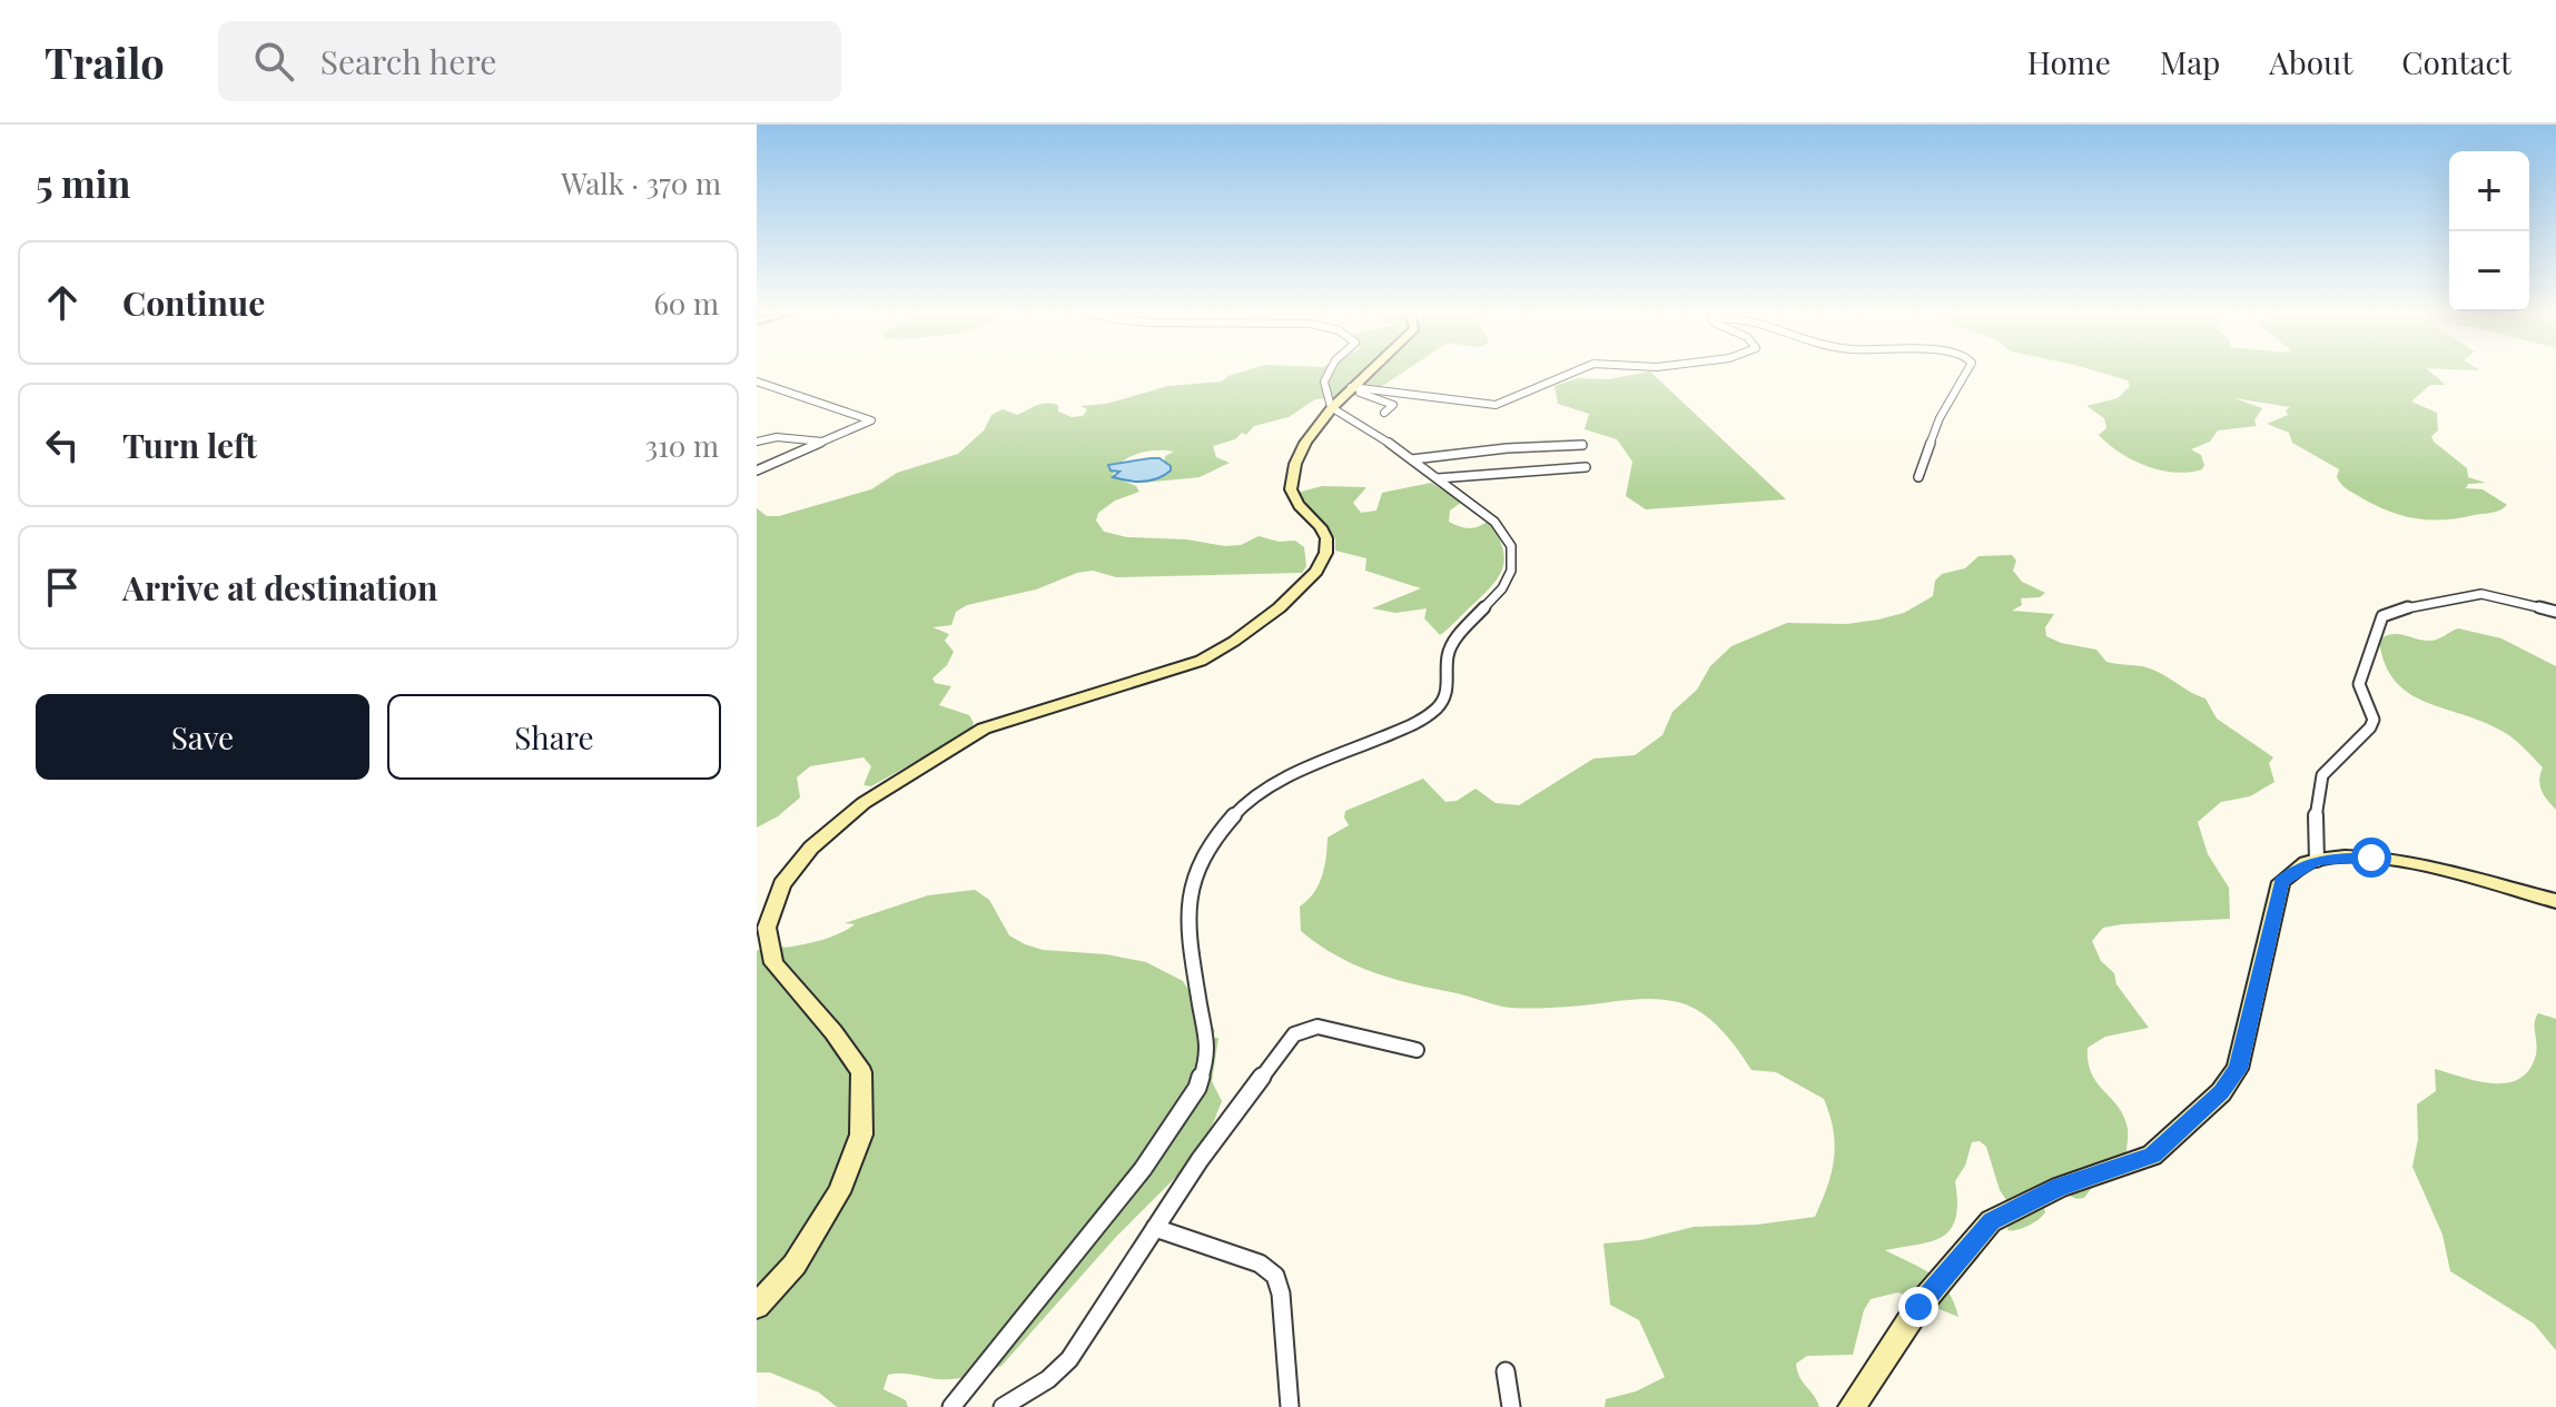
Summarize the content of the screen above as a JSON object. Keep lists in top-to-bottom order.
{
  "page": {
    "header": "Trailo",
    "search": "Search here",
    "nav": [
      "Home",
      "Map",
      "About",
      "Contact"
    ],
    "heading": ["5 min", "Walk · 370 m"],
    "map_buttons": ["+", "−"],
    "list": [
      ["Continue", "60 m"],
      ["Turn left", "310 m"],
      "Arrive at destination"
    ],
    "buttons": ["Save", "Share"]
  }
}
